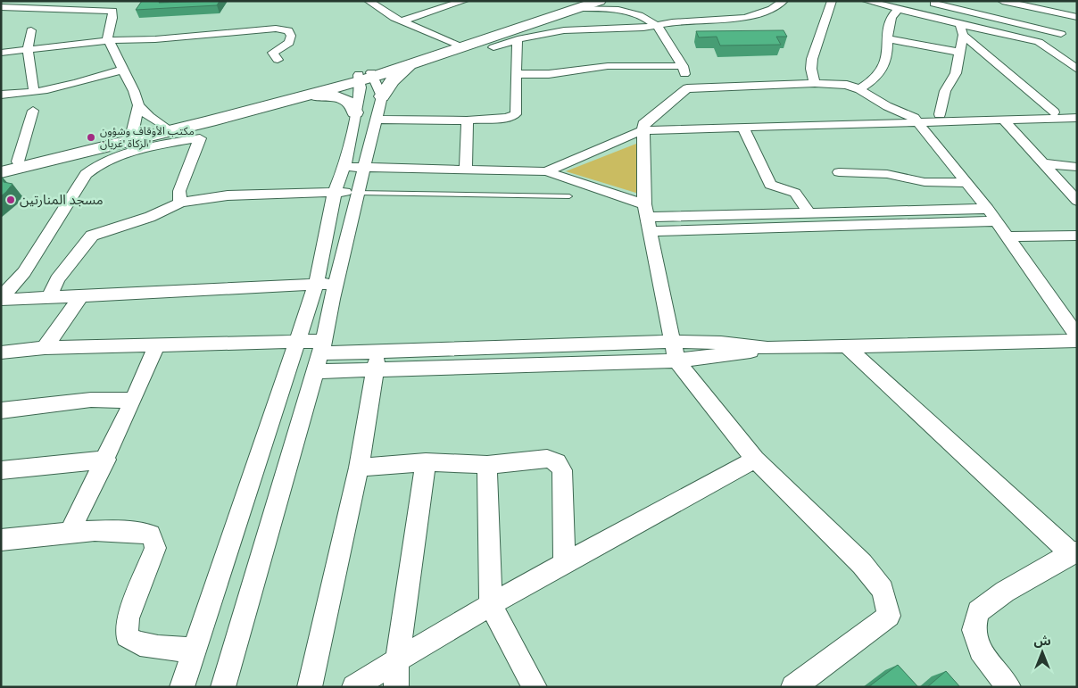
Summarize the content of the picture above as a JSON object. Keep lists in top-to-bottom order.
{
  "places": ["مكتب الأوقاف وشؤون الزكاة 'غريان'", "مسجد المنارتين"],
  "north": "top"
}
